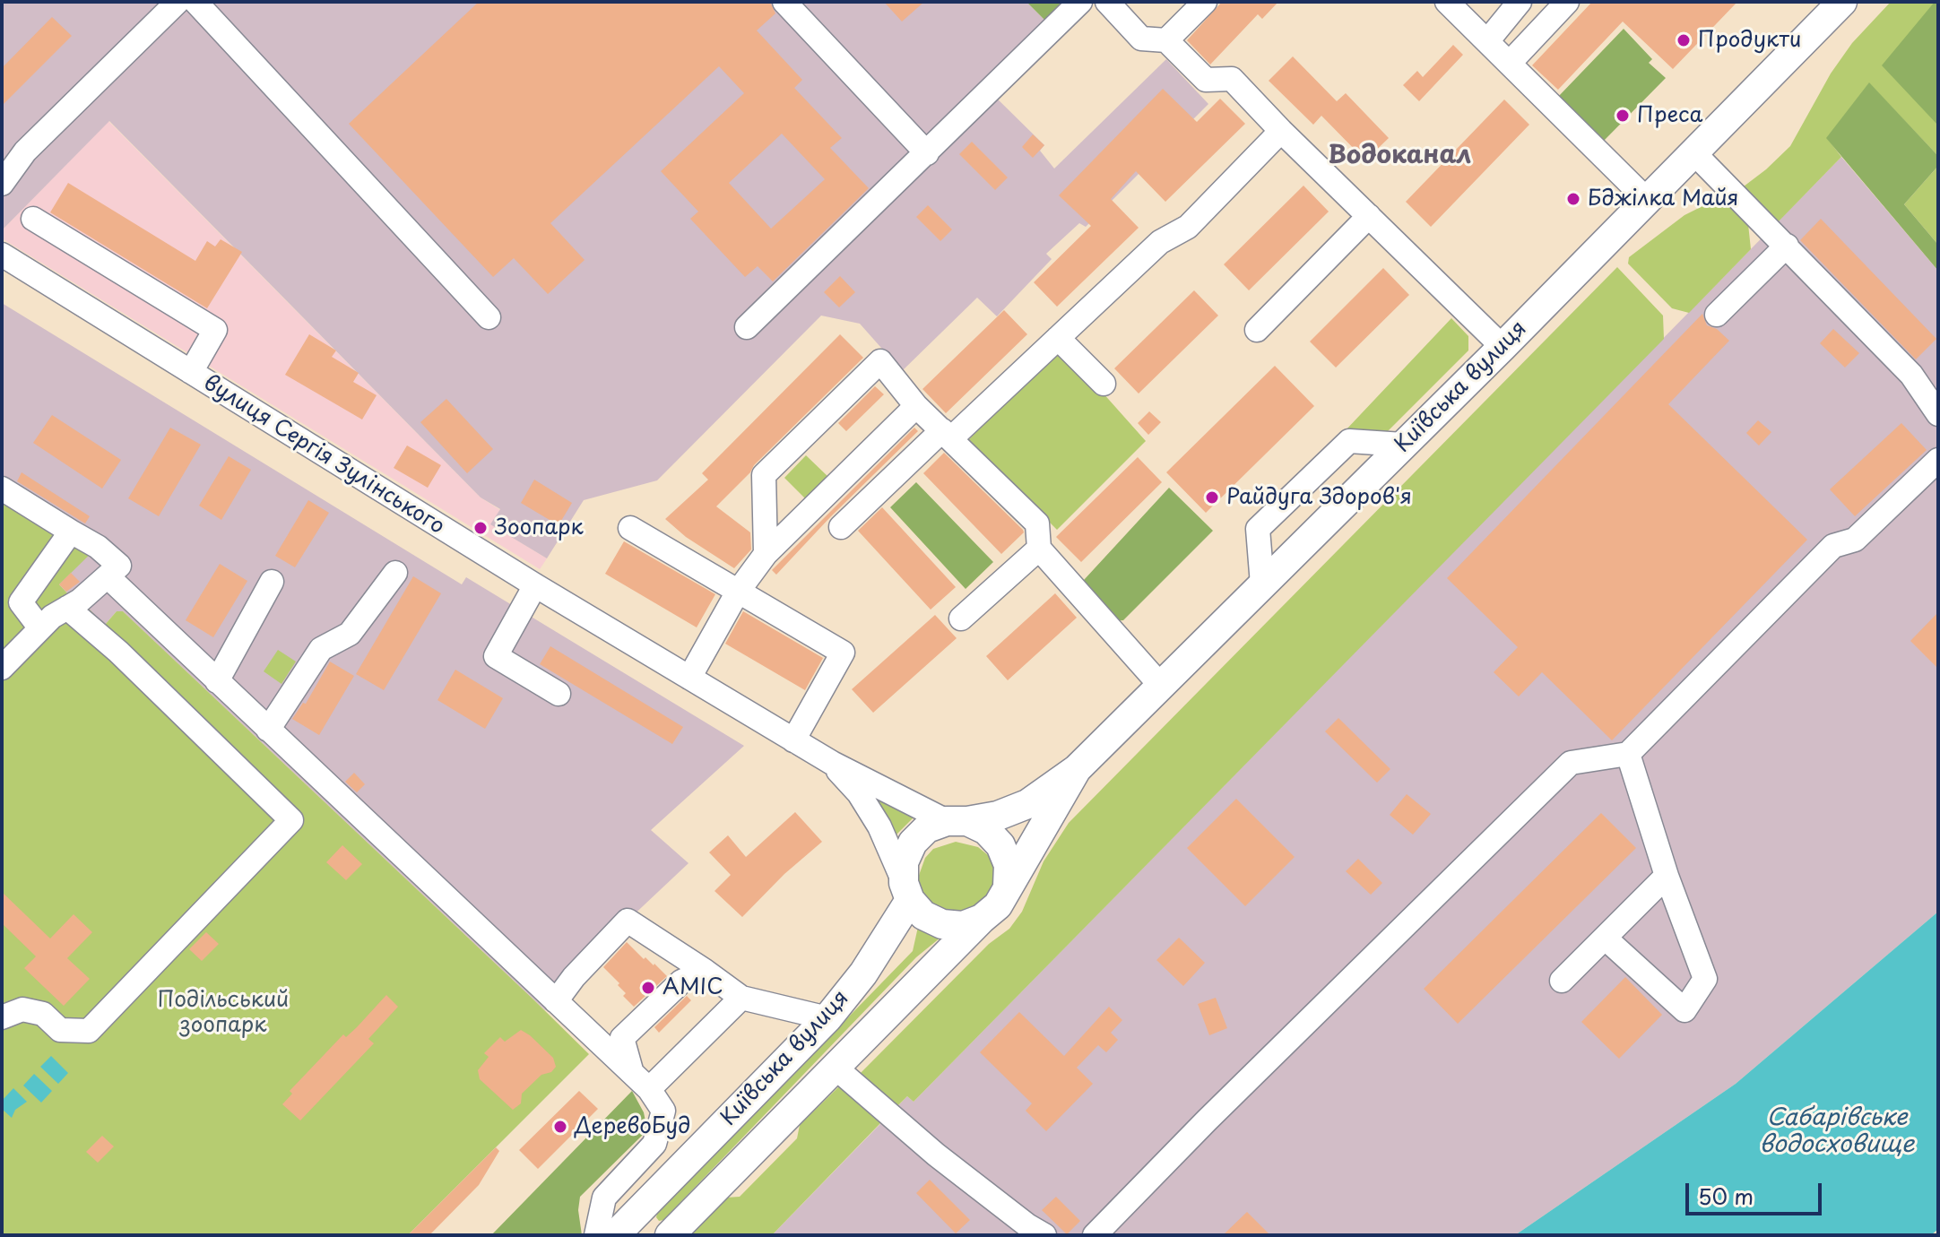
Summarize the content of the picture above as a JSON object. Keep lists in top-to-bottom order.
{
  "streets": {
    "main road": ["Київська вулиця"],
    "street": ["вулиця Сергія Зулінського"]
  },
  "crossings": [
    ["Київська вулиця", "вулиця Сергія Зулінського"]
  ],
  "districts": ["Водоканал"],
  "water": ["Сабарівське водосховище"],
  "parks": ["Подільський зоопарк"],
  "places": [
    "Продукти",
    "Преса",
    "Бджілка Майя",
    "Райдуга Здоров'я",
    "Зоопарк",
    "АМІС",
    "ДеревоБуд"
  ],
  "scale_bar": "50 m"
}
